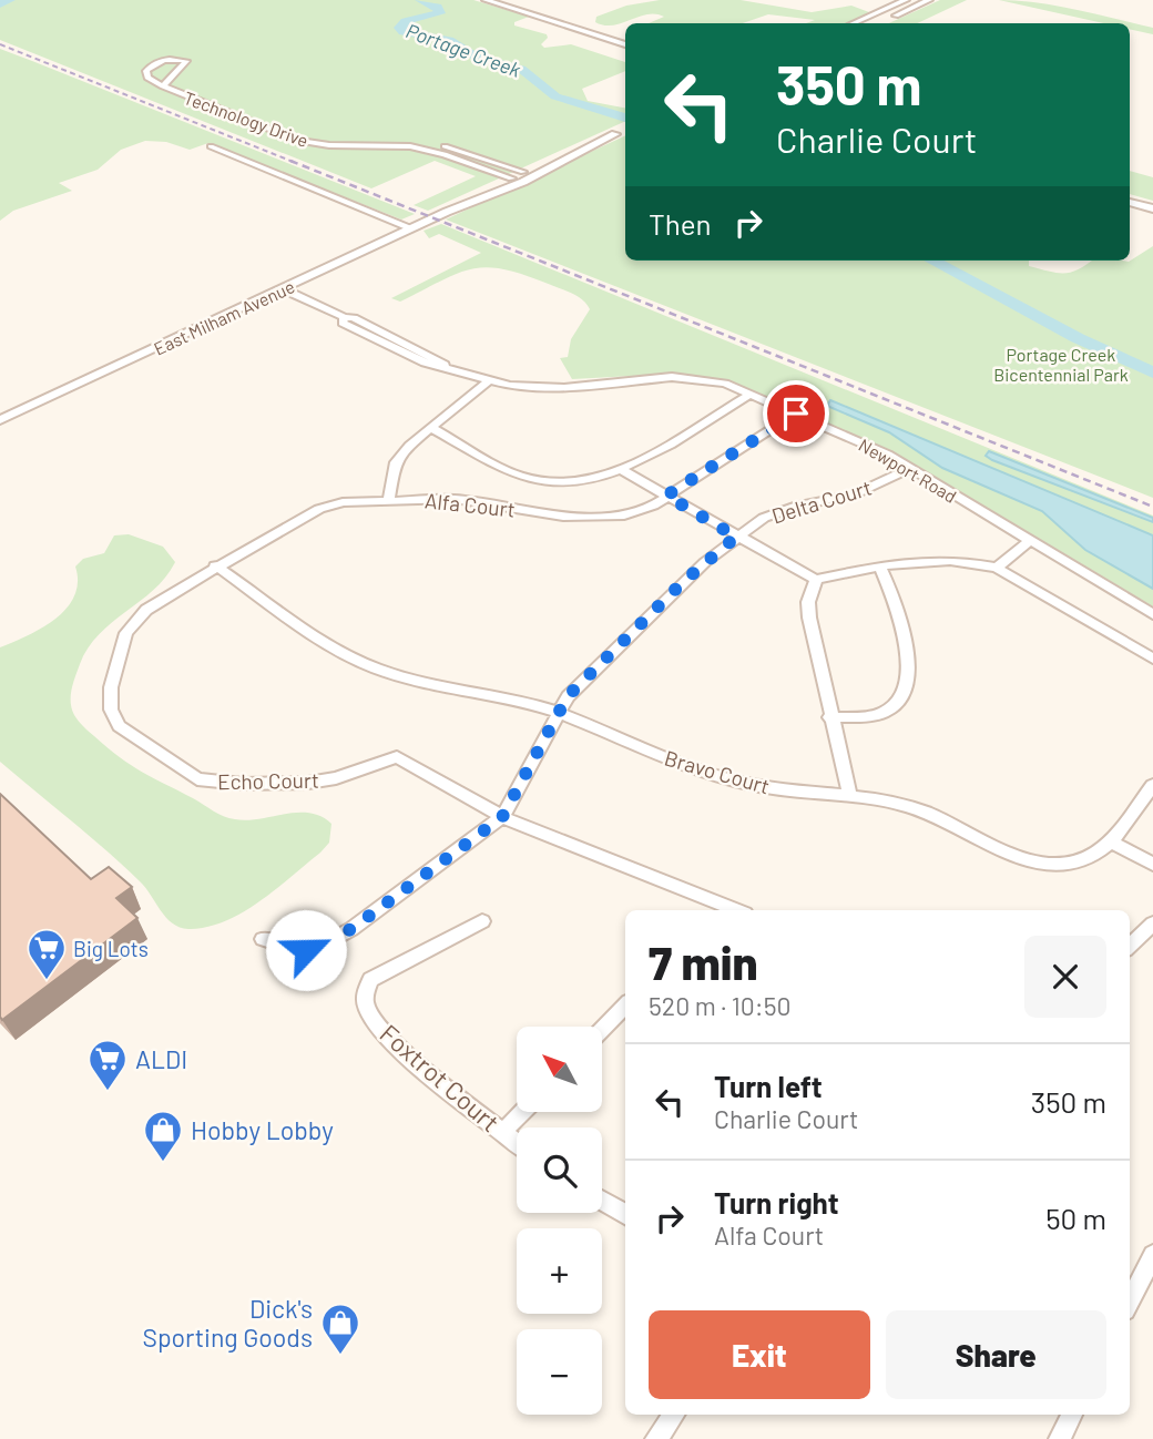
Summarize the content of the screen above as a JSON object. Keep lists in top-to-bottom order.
{
  "streets": {
    "street": [
      "Technology Drive",
      "East Milham Avenue",
      "Newport Road",
      "Delta Court",
      "Alfa Court",
      "Bravo Court",
      "Echo Court",
      "Foxtrot Court"
    ]
  },
  "crossings": [
    ["Technology Drive", "East Milham Avenue"],
    ["East Milham Avenue", "Newport Road"],
    ["Newport Road", "Delta Court"],
    ["Newport Road", "Alfa Court"],
    ["Delta Court", "Bravo Court"],
    ["Delta Court", "Echo Court"],
    ["Alfa Court", "Bravo Court"],
    ["Alfa Court", "Echo Court"],
    ["Bravo Court", "Echo Court"]
  ],
  "water": ["Portage Creek"],
  "parks": ["Portage Creek Bicentennial Park"],
  "places": {
    "supermarket": ["Big Lots", "ALDI"],
    "shop": ["Hobby Lobby", "Dick's Sporting Goods"]
  },
  "north": "top left",
  "page": {
    "turn": ["350 m", "Charlie Court"],
    "then": "Then",
    "heading": ["7 min", "520 m · 10:50"],
    "map_buttons": ["+", "−"],
    "list": [
      {
        "name": "Turn left",
        "note": "Charlie Court",
        "value": "350 m"
      },
      {
        "name": "Turn right",
        "note": "Alfa Court",
        "value": "50 m"
      }
    ],
    "buttons": ["Exit", "Share"]
  }
}
